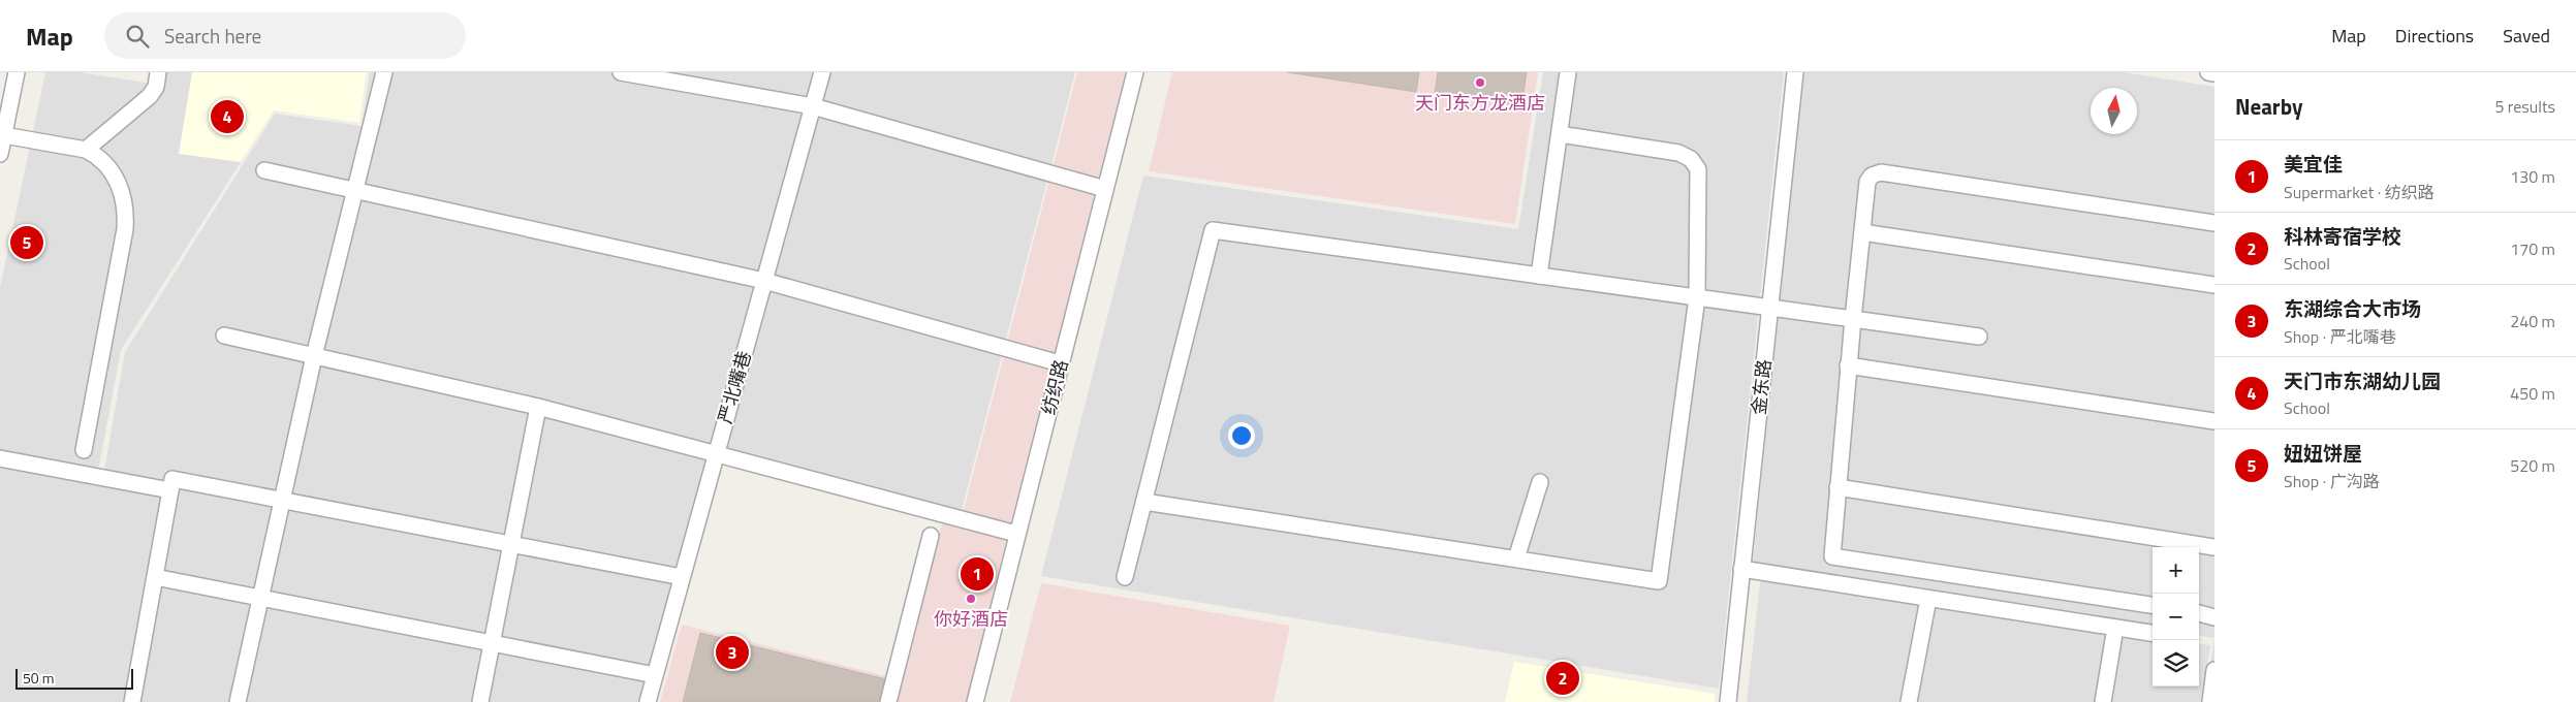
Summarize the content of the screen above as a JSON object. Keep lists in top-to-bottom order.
{
  "streets": {
    "street": ["严北嘴巷", "纺织路", "金东路"]
  },
  "places": ["天门东方龙酒店", "你好酒店"],
  "scale_bar": "50 m",
  "north": "top",
  "page": {
    "header": "Map",
    "search": "Search here",
    "nav": ["Map", "Directions", "Saved"],
    "heading": ["Nearby", "5 results"],
    "pins": [
      "4",
      "5",
      "1",
      "3",
      "2"
    ],
    "list": [
      {
        "mark": "1",
        "name": "美宜佳",
        "note": "Supermarket · 纺织路",
        "value": "130 m"
      },
      {
        "mark": "2",
        "name": "科林寄宿学校",
        "note": "School",
        "value": "170 m"
      },
      {
        "mark": "3",
        "name": "东湖综合大市场",
        "note": "Shop · 严北嘴巷",
        "value": "240 m"
      },
      {
        "mark": "4",
        "name": "天门市东湖幼儿园",
        "note": "School",
        "value": "450 m"
      },
      {
        "mark": "5",
        "name": "妞妞饼屋",
        "note": "Shop · 广沟路",
        "value": "520 m"
      }
    ],
    "map_buttons": ["+", "−"],
    "scale": "50 m"
  }
}
